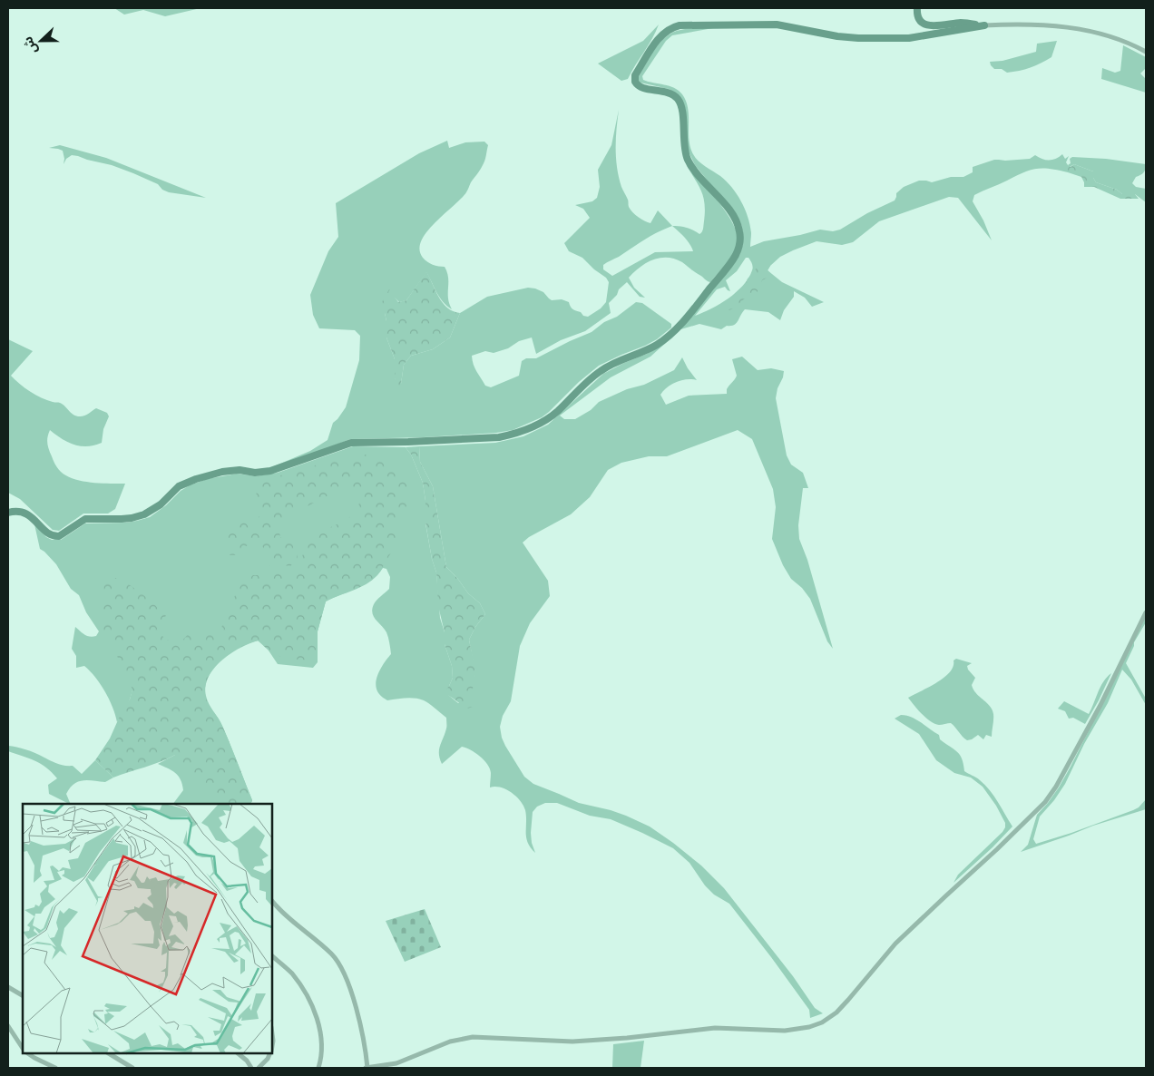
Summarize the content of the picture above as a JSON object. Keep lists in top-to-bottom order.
{
  "north": "left"
}
